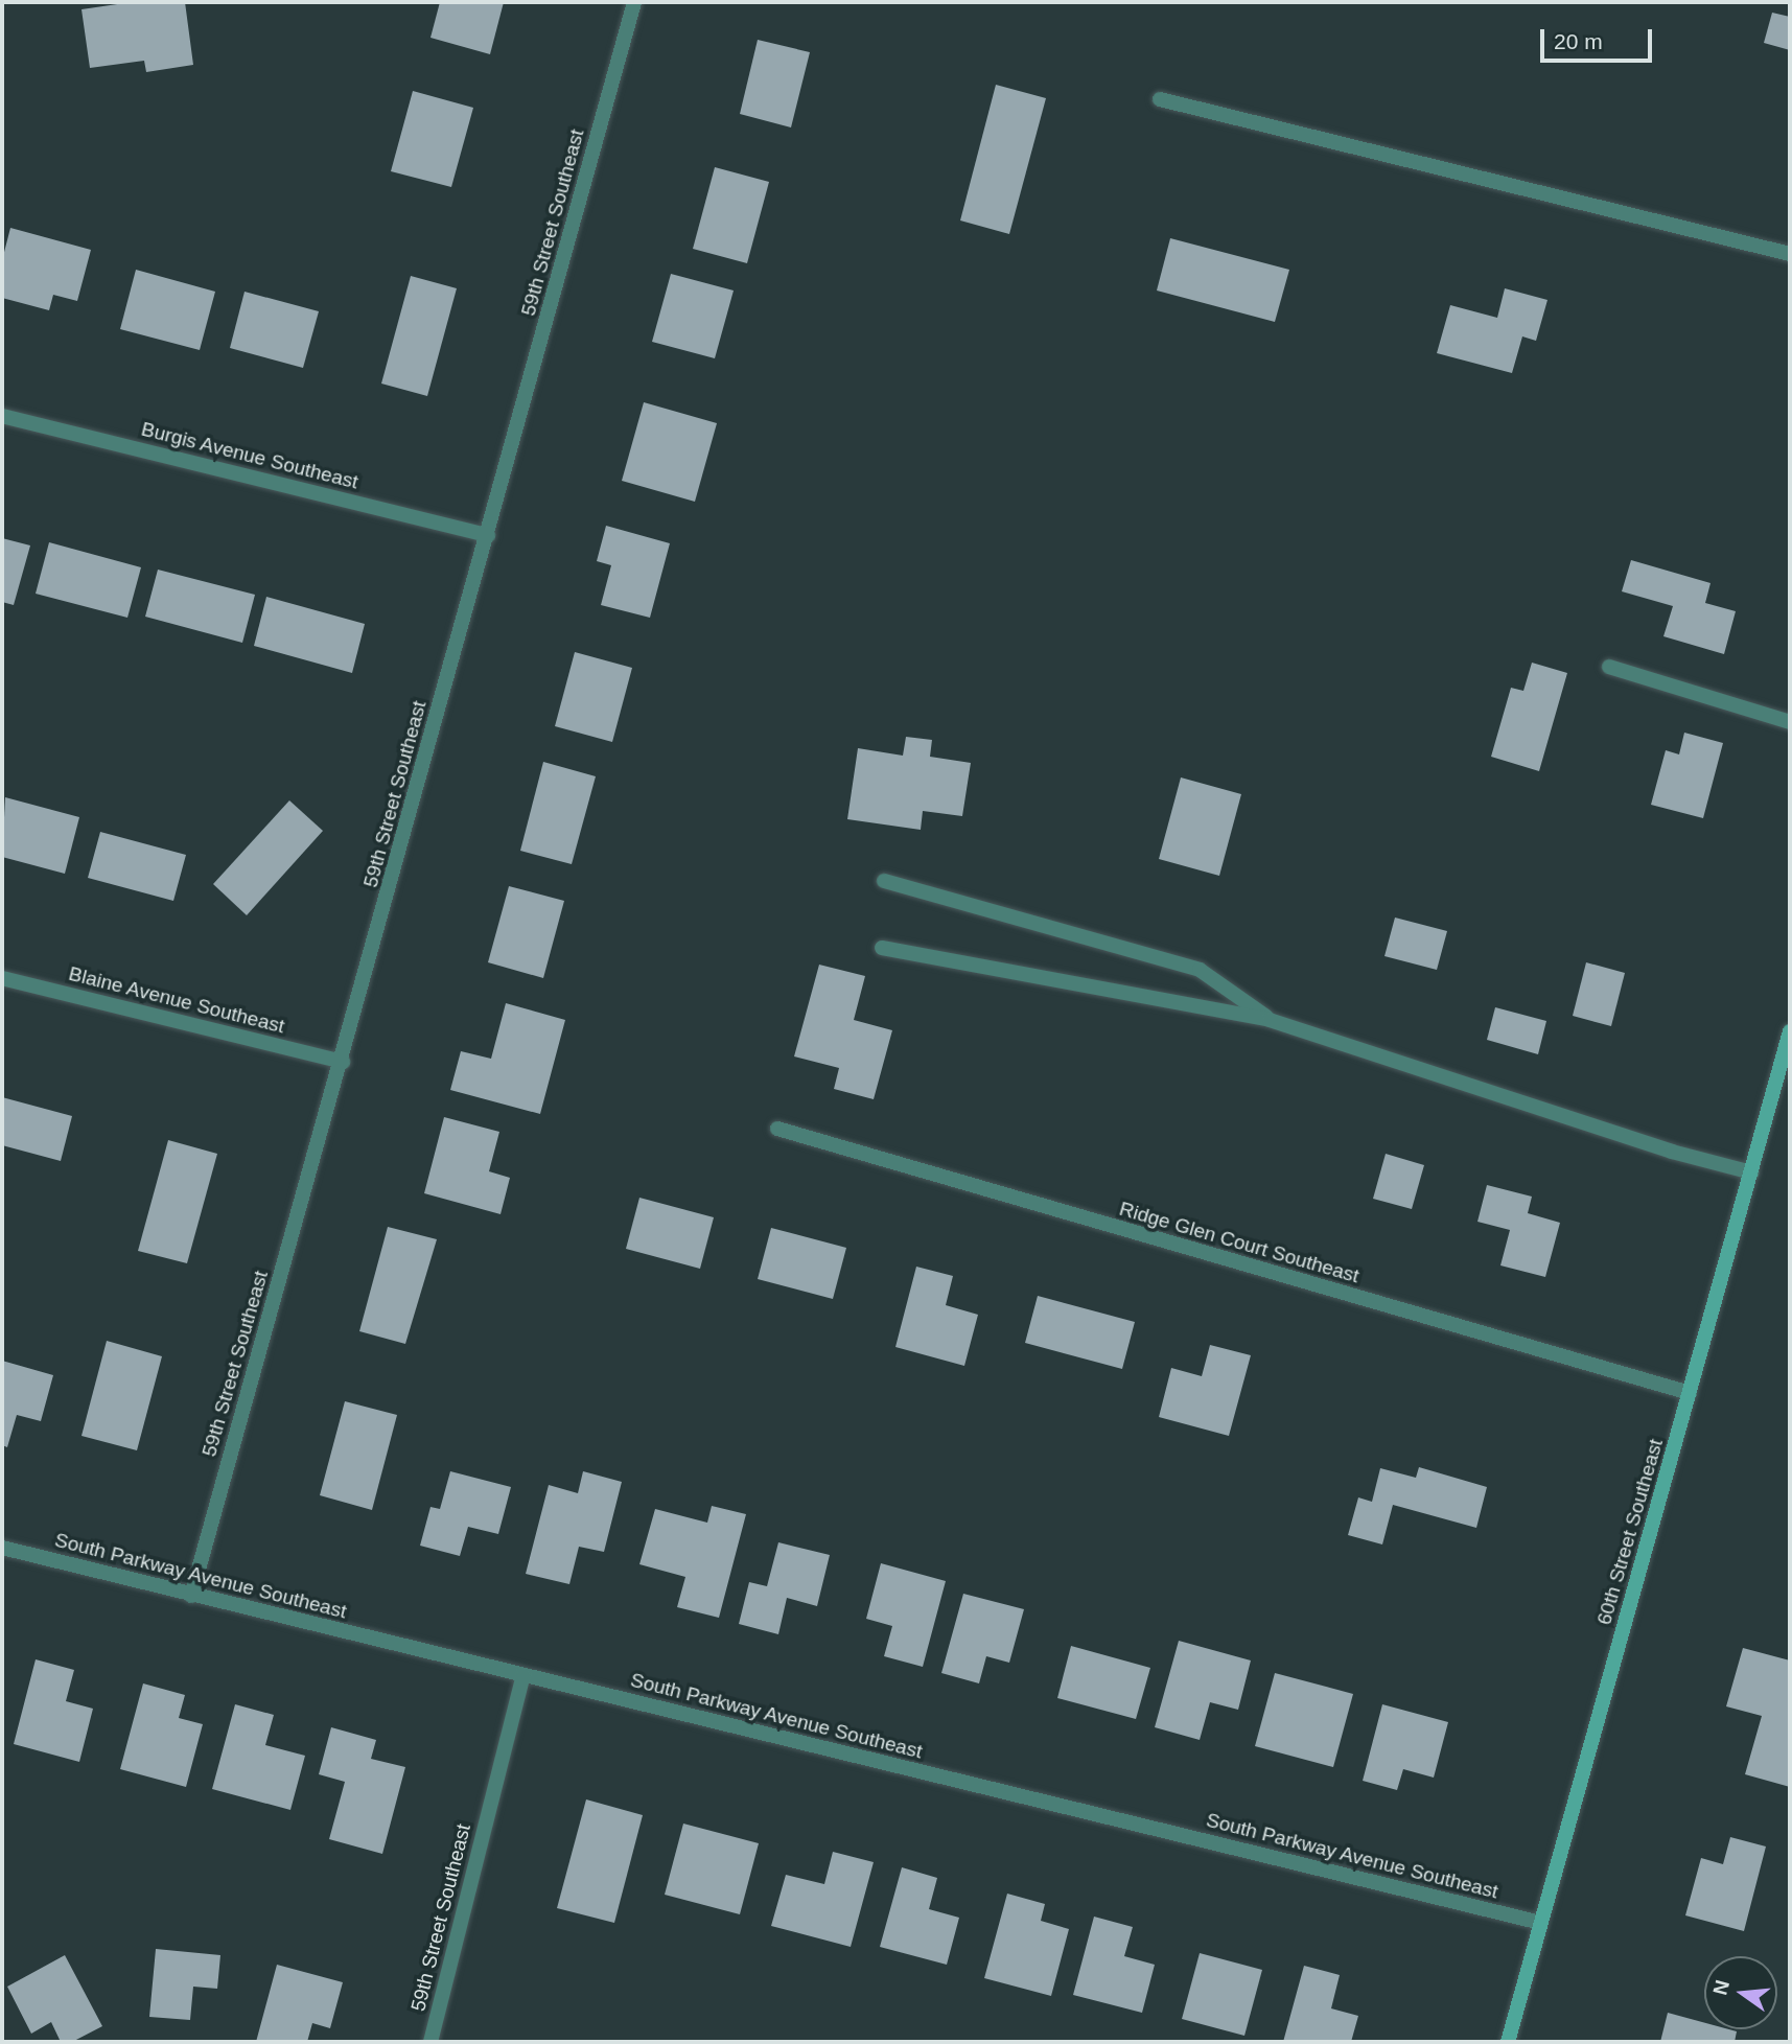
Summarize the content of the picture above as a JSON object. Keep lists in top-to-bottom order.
{
  "streets": {
    "main road": ["60th Street Southeast"],
    "street": [
      "59th Street Southeast",
      "Burgis Avenue Southeast",
      "Blaine Avenue Southeast",
      "Ridge Glen Court Southeast",
      "South Parkway Avenue Southeast"
    ]
  },
  "crossings": [
    ["59th Street Southeast", "Burgis Avenue Southeast"],
    ["59th Street Southeast", "Blaine Avenue Southeast"],
    ["59th Street Southeast", "South Parkway Avenue Southeast"],
    ["Ridge Glen Court Southeast", "60th Street Southeast"],
    ["60th Street Southeast", "South Parkway Avenue Southeast"]
  ],
  "scale_bar": "20 m",
  "north": "left"
}
